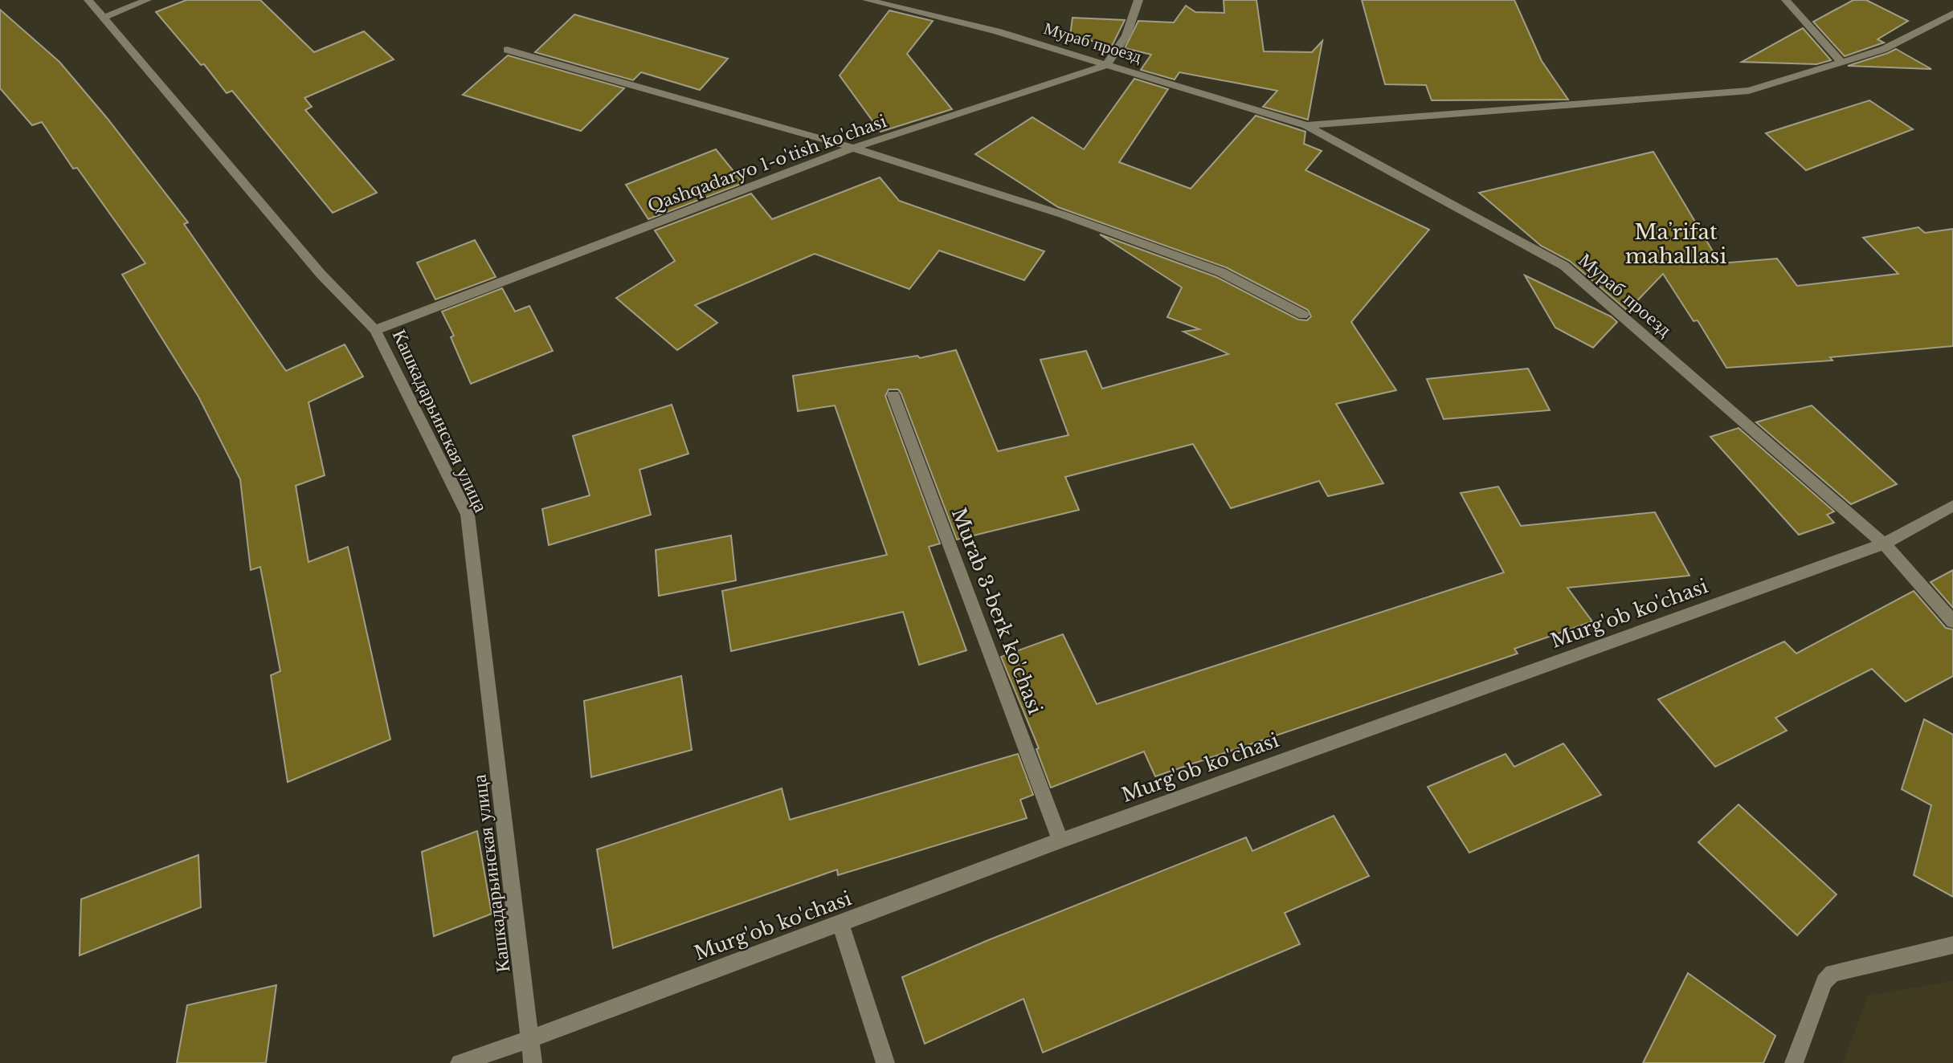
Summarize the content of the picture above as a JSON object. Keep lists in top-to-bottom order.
{
  "streets": {
    "street": [
      "Мураб проезд",
      "Qashqadaryo 1-o'tish ko'chasi",
      "Кашкадарьинская улица",
      "Murab 3-berk ko'chasi",
      "Murg'ob ko'chasi"
    ]
  },
  "crossings": [
    ["Мураб проезд", "Qashqadaryo 1-o'tish ko'chasi"],
    ["Мураб проезд", "Murg'ob ko'chasi"],
    ["Qashqadaryo 1-o'tish ko'chasi", "Кашкадарьинская улица"],
    ["Кашкадарьинская улица", "Murg'ob ko'chasi"],
    ["Murab 3-berk ko'chasi", "Murg'ob ko'chasi"]
  ],
  "districts": ["Maʼrifat mahallasi"]
}
